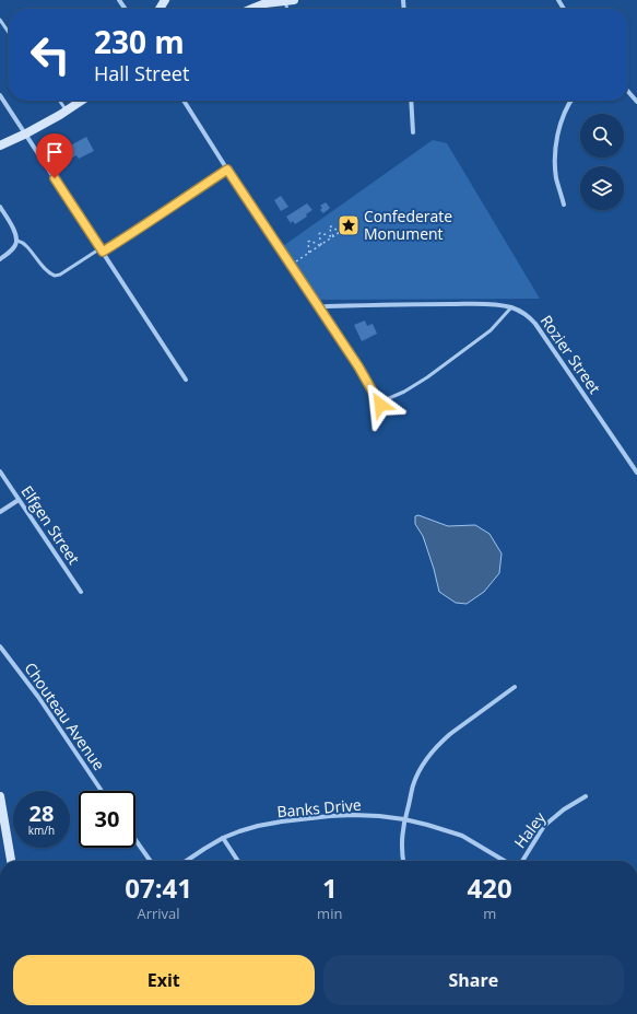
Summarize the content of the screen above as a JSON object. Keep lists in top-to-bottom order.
{
  "streets": {
    "street": [
      "Rozier Street",
      "Elfgen Street",
      "Chouteau Avenue",
      "Banks Drive",
      "Haley"
    ]
  },
  "places": {
    "place": ["Confederate Monument"]
  },
  "page": {
    "turn": ["230 m", "Hall Street"],
    "speed": "28 km/h",
    "limit": "30",
    "eta": [
      "07:41",
      "Arrival",
      "1",
      "min",
      "420",
      "m"
    ],
    "buttons": ["Exit", "Share"]
  }
}
